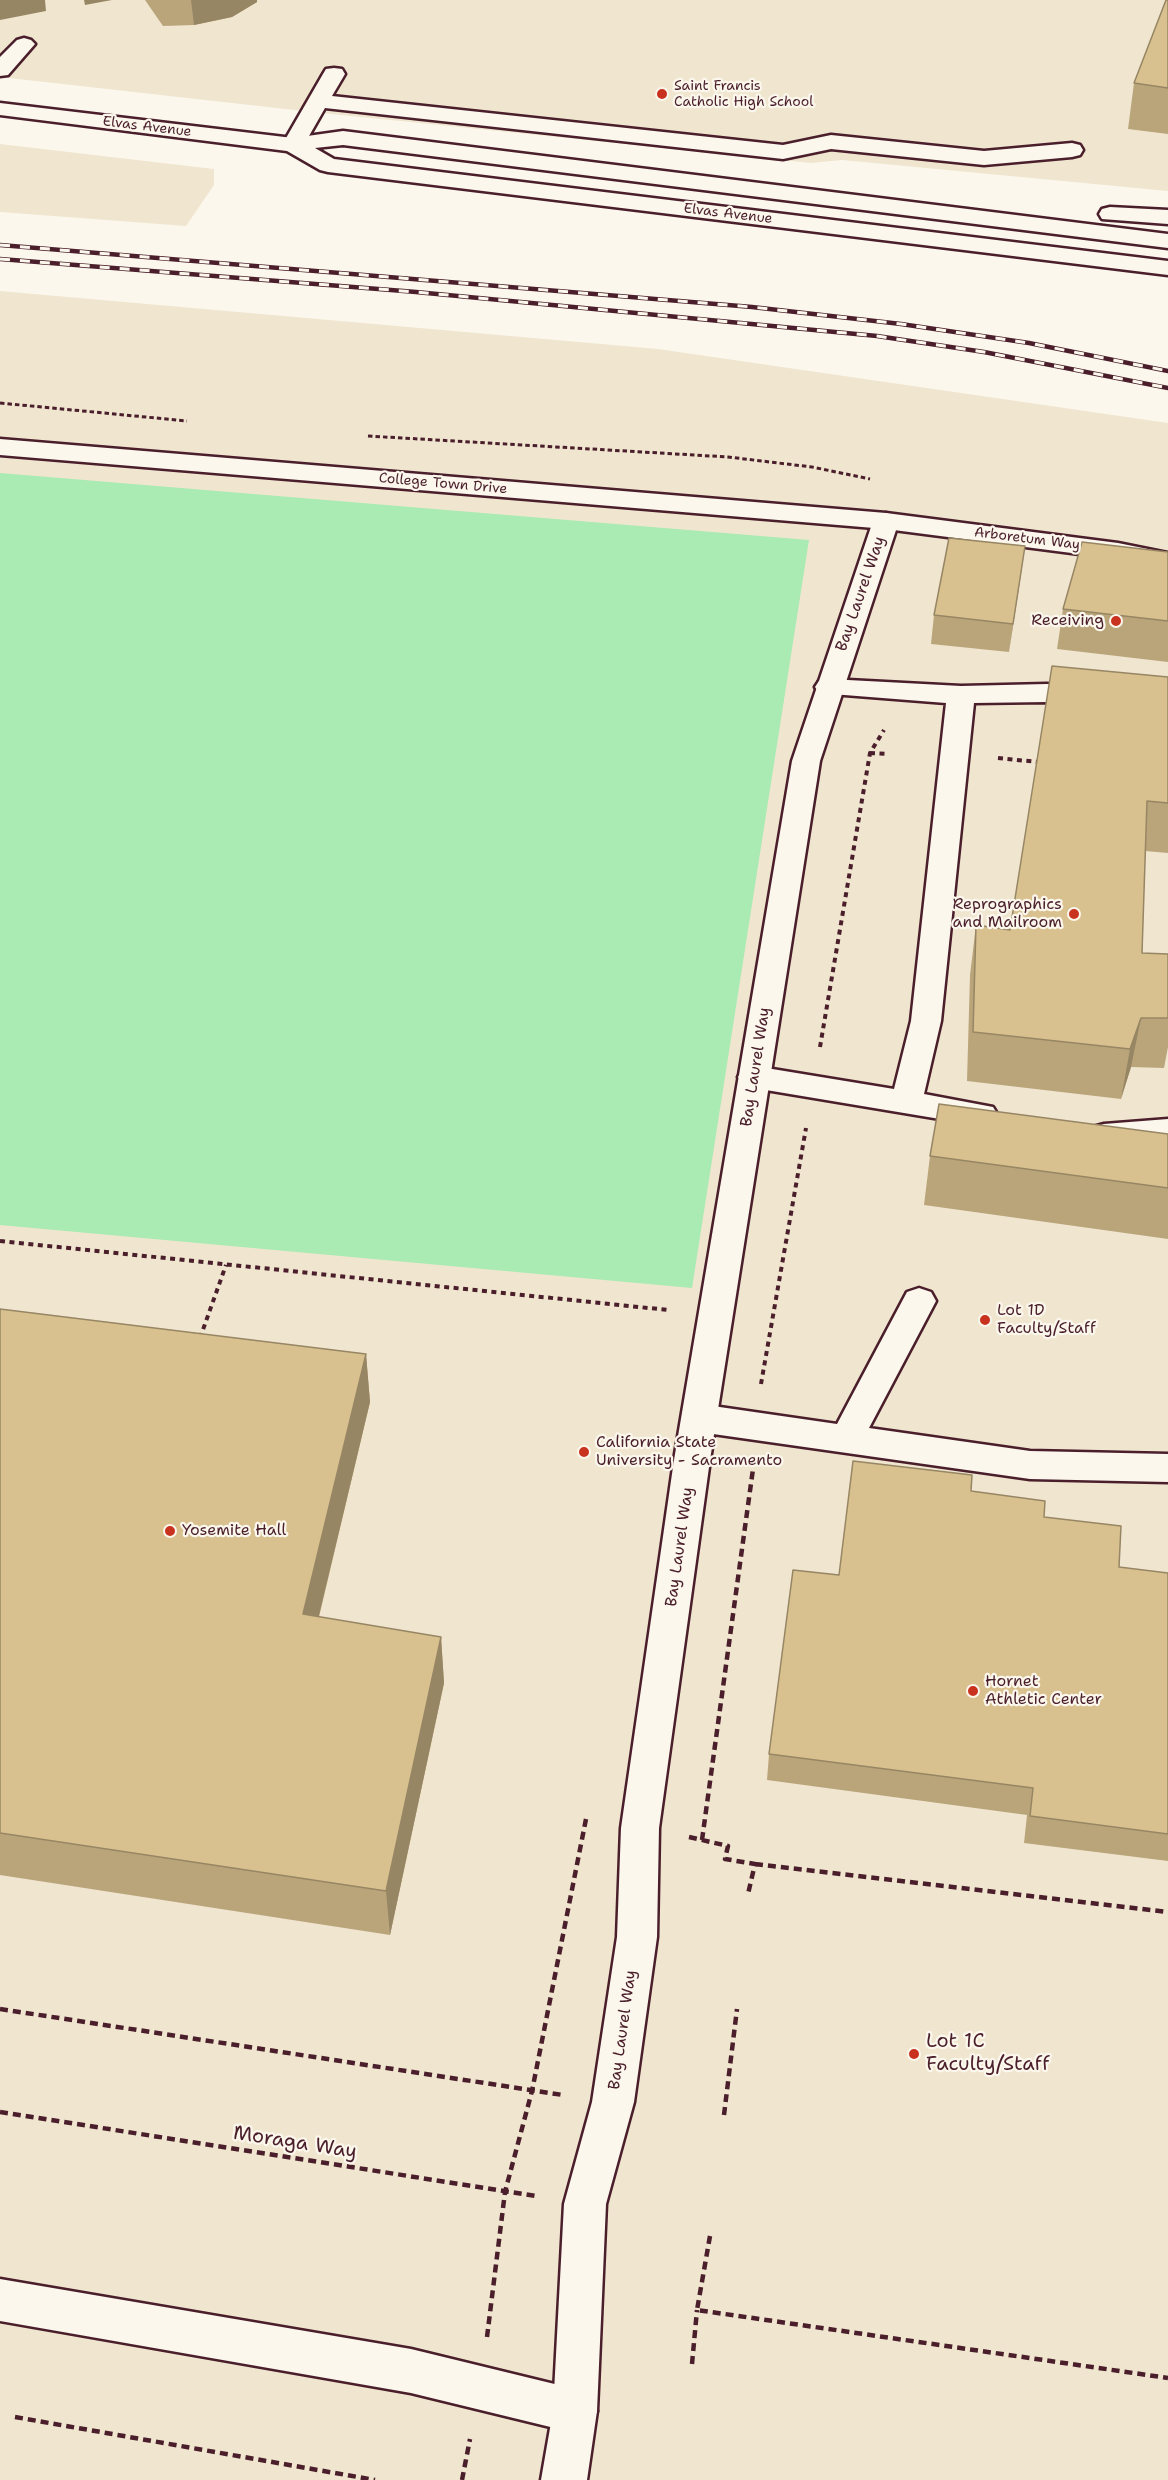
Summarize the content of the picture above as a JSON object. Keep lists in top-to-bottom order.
{
  "streets": {
    "street": [
      "Elvas Avenue",
      "College Town Drive",
      "Arboretum Way",
      "Bay Laurel Way"
    ],
    "path": ["Moraga Way"]
  },
  "crossings": [
    ["College Town Drive", "Arboretum Way"],
    ["College Town Drive", "Bay Laurel Way"],
    ["Arboretum Way", "Bay Laurel Way"],
    ["Bay Laurel Way", "Moraga Way"]
  ],
  "places": [
    "Saint Francis Catholic High School",
    "Receiving",
    "Reprographics and Mailroom",
    "Lot 1D Faculty/Staff",
    "California State University - Sacramento",
    "Yosemite Hall",
    "Hornet Athletic Center",
    "Lot 1C Faculty/Staff"
  ]
}
